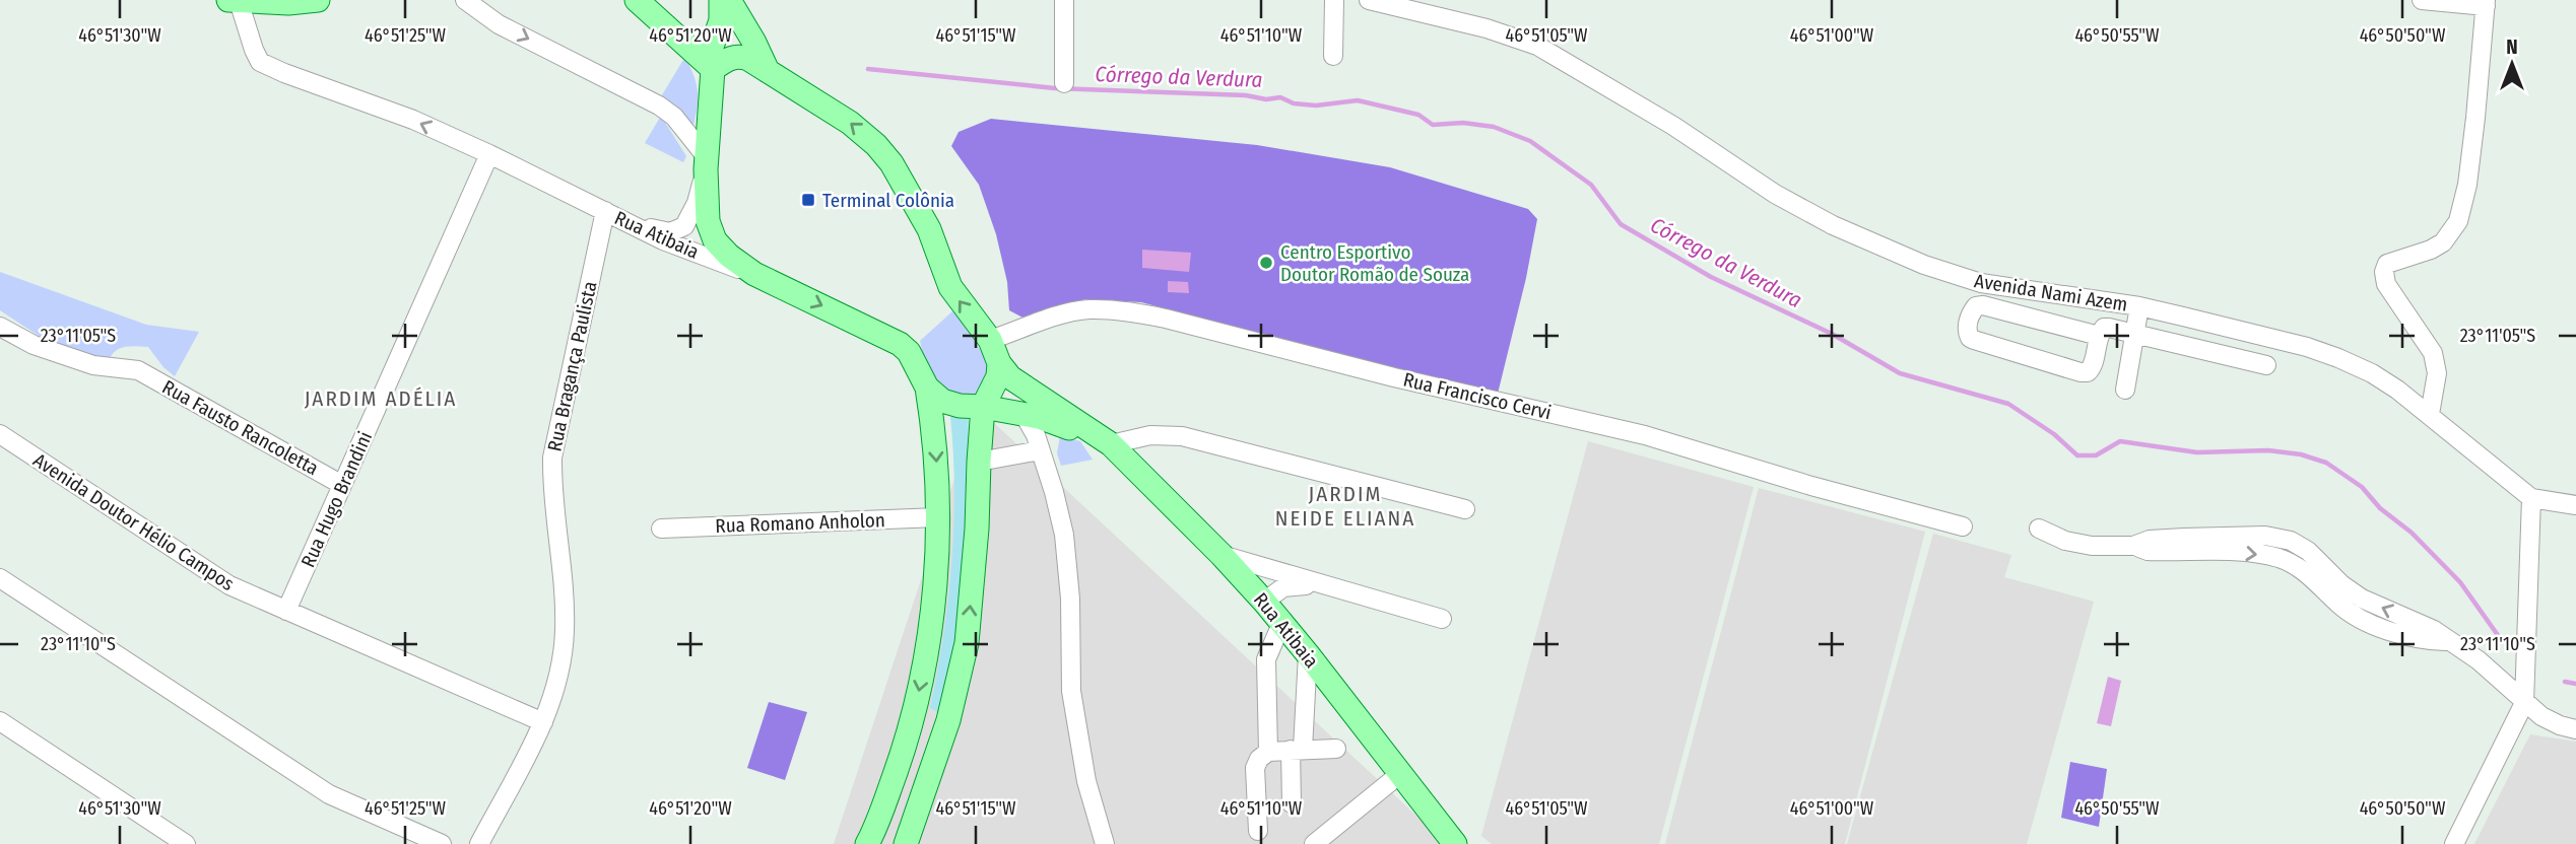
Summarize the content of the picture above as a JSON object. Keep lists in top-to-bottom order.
{
  "streets": {
    "main road": ["Rua Atibaia"],
    "street": [
      "Avenida Nami Azem",
      "Rua Bragança Paulista",
      "Rua Francisco Cervi",
      "Rua Fausto Rancoletta",
      "Rua Hugo Brandini",
      "Avenida Doutor Hélio Campos",
      "Rua Romano Anholon"
    ]
  },
  "crossings": [
    ["Rua Atibaia", "Rua Bragança Paulista"],
    ["Rua Atibaia", "Rua Hugo Brandini"],
    ["Rua Bragança Paulista", "Avenida Doutor Hélio Campos"],
    ["Rua Fausto Rancoletta", "Rua Hugo Brandini"],
    ["Rua Hugo Brandini", "Avenida Doutor Hélio Campos"]
  ],
  "districts": ["JARDIM ADÉLIA", "JARDIM NEIDE ELIANA"],
  "water": ["Córrego da Verdura"],
  "places": {
    "transit": ["Terminal Colônia"],
    "other": ["Centro Esportivo Doutor Romão de Souza"]
  },
  "north": "top",
  "coordinates": [
    "46°51'30\"W",
    "46°51'25\"W",
    "46°51'20\"W",
    "46°51'15\"W",
    "46°51'10\"W",
    "46°51'05\"W",
    "46°51'00\"W",
    "46°50'55\"W",
    "46°50'50\"W",
    "23°11'05\"S",
    "23°11'10\"S"
  ]
}
